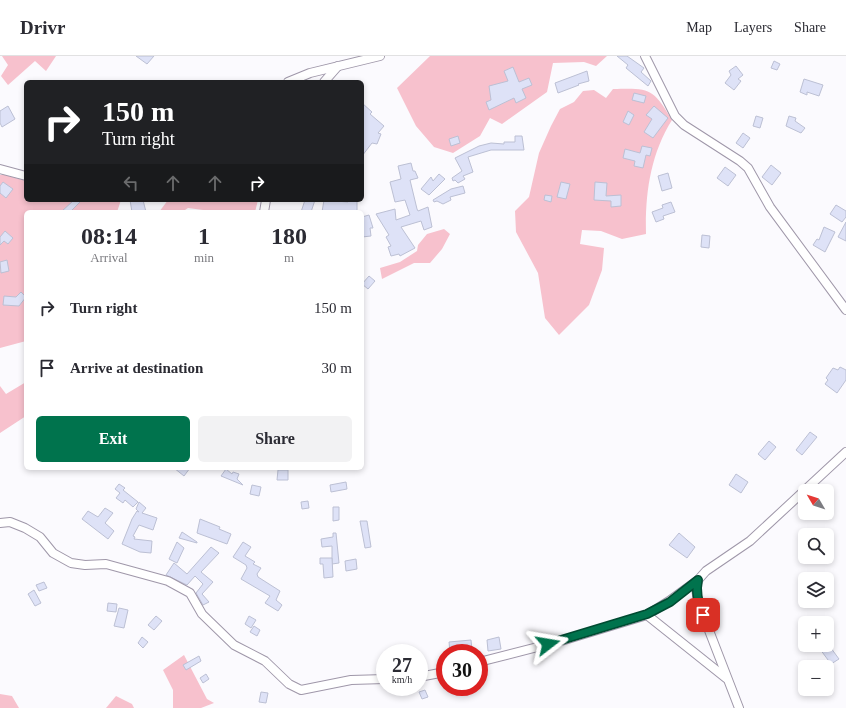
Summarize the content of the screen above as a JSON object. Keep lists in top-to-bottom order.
{
  "north": "top left",
  "page": {
    "header": "Drivr",
    "nav": ["Map", "Layers", "Share"],
    "turn": ["150 m", "Turn right"],
    "eta": [
      "08:14",
      "Arrival",
      "1",
      "min",
      "180",
      "m"
    ],
    "list": [
      {
        "name": "Turn right",
        "value": "150 m"
      },
      {
        "name": "Arrive at destination",
        "value": "30 m"
      }
    ],
    "buttons": ["Exit", "Share"],
    "map_buttons": ["+", "−"],
    "speed": "27 km/h",
    "limit": "30"
  }
}
